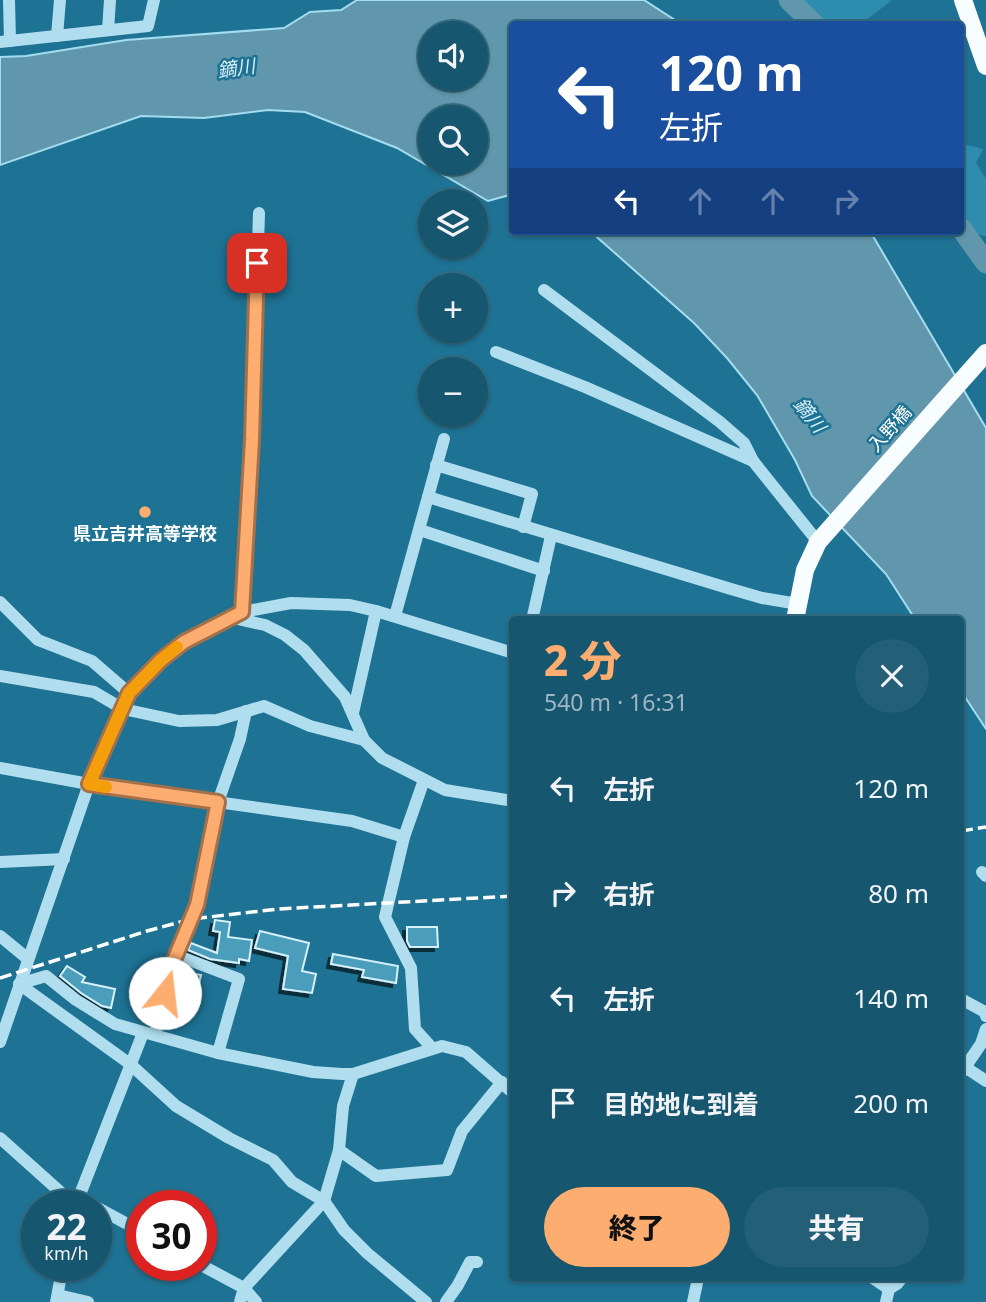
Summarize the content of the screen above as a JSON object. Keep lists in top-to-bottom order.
{
  "streets": {
    "main road": ["入野橋"]
  },
  "water": ["鏑川"],
  "places": ["県立吉井高等学校"],
  "page": {
    "map_buttons": ["+", "−"],
    "turn": ["120 m", "左折"],
    "heading": ["2 分", "540 m · 16:31"],
    "list": [
      {
        "name": "左折",
        "value": "120 m"
      },
      {
        "name": "右折",
        "value": "80 m"
      },
      {
        "name": "左折",
        "value": "140 m"
      },
      {
        "name": "目的地に到着",
        "value": "200 m"
      }
    ],
    "buttons": ["終了", "共有"],
    "speed": "22 km/h",
    "limit": "30"
  }
}
